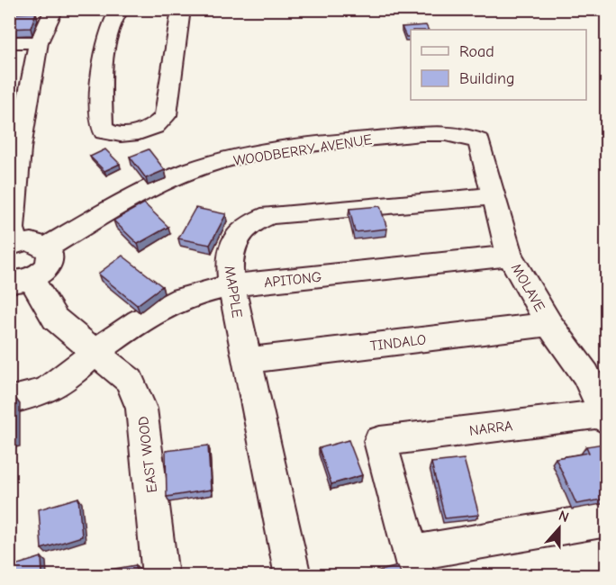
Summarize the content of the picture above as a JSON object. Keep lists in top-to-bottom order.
{
  "streets": {
    "street": [
      "WOODBERRY AVENUE",
      "APITONG",
      "MOLAVE",
      "MAPPLE",
      "TINDALO",
      "NARRA",
      "EAST WOOD"
    ]
  },
  "crossings": [
    ["WOODBERRY AVENUE", "MOLAVE"],
    ["APITONG", "MOLAVE"],
    ["APITONG", "MAPPLE"],
    ["APITONG", "EAST WOOD"],
    ["MOLAVE", "MAPPLE"],
    ["MOLAVE", "TINDALO"],
    ["MOLAVE", "NARRA"],
    ["MAPPLE", "TINDALO"]
  ],
  "legend": ["Road", "Building"],
  "north": "top"
}
